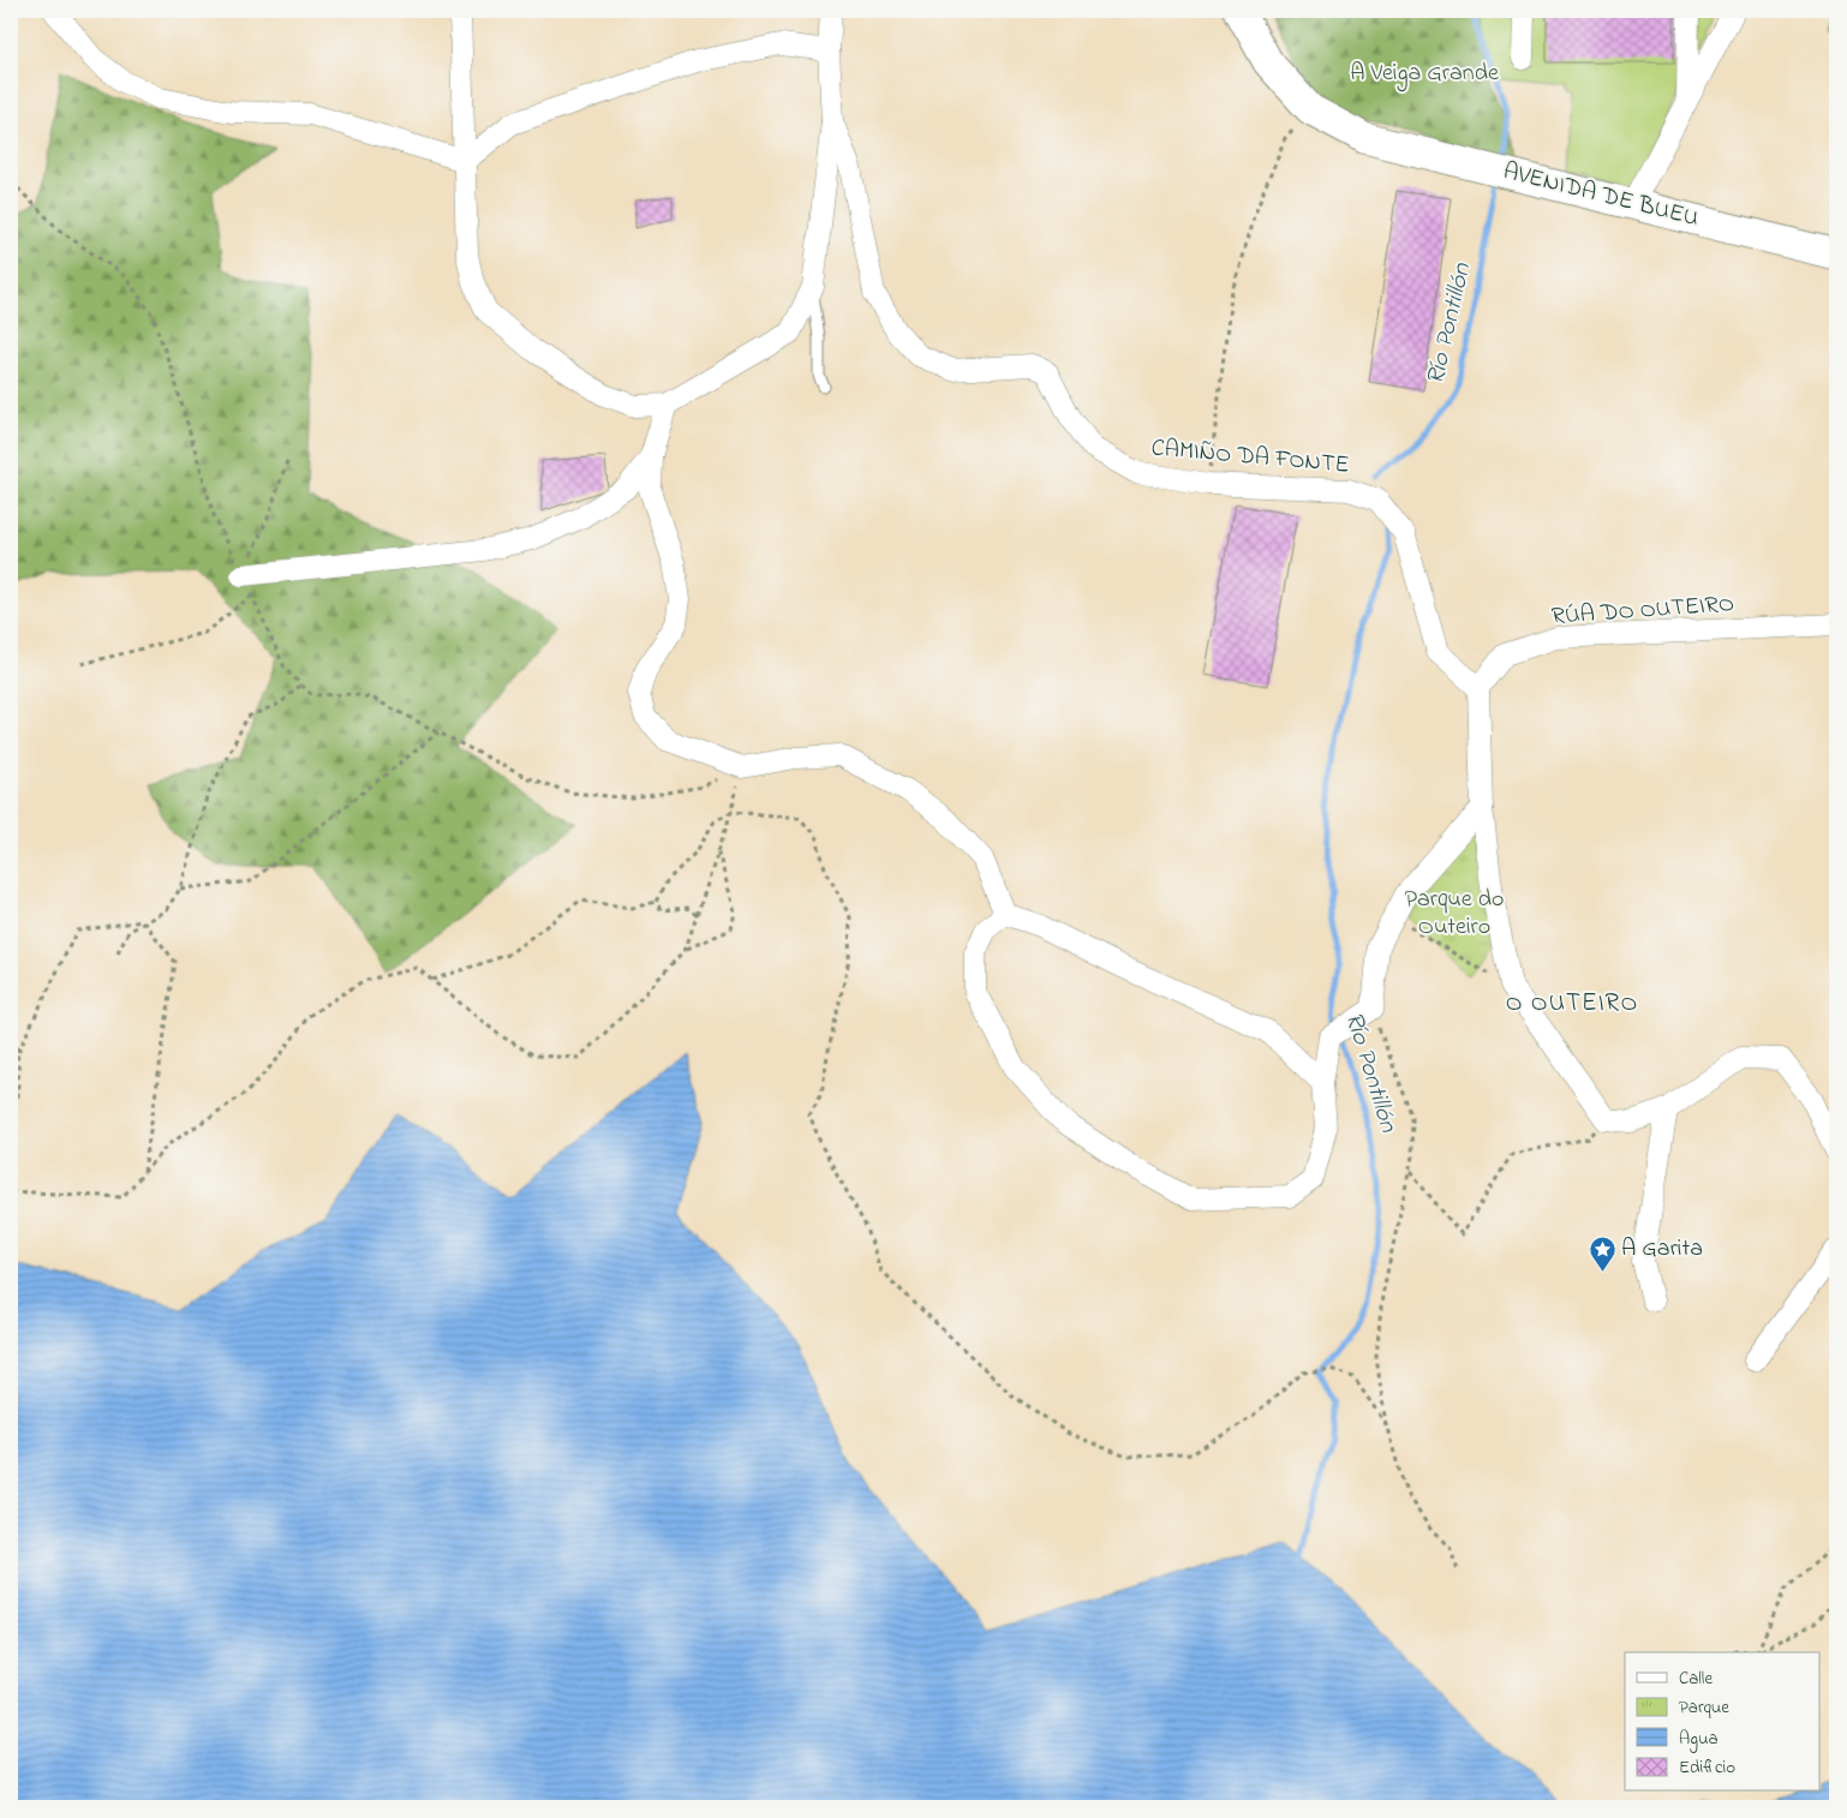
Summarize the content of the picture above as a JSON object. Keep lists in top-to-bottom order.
{
  "streets": {
    "main road": ["AVENIDA DE BUEU"],
    "street": ["CAMIÑO DA FONTE", "RÚA DO OUTEIRO"]
  },
  "crossings": [
    ["CAMIÑO DA FONTE", "RÚA DO OUTEIRO"]
  ],
  "districts": ["O OUTEIRO"],
  "water": ["Río Pontillón"],
  "parks": ["A Veiga Grande", "Parque do Outeiro"],
  "places": {
    "place": ["A Garita"]
  },
  "legend": [
    "Calle",
    "Parque",
    "Agua",
    "Edificio"
  ]
}
